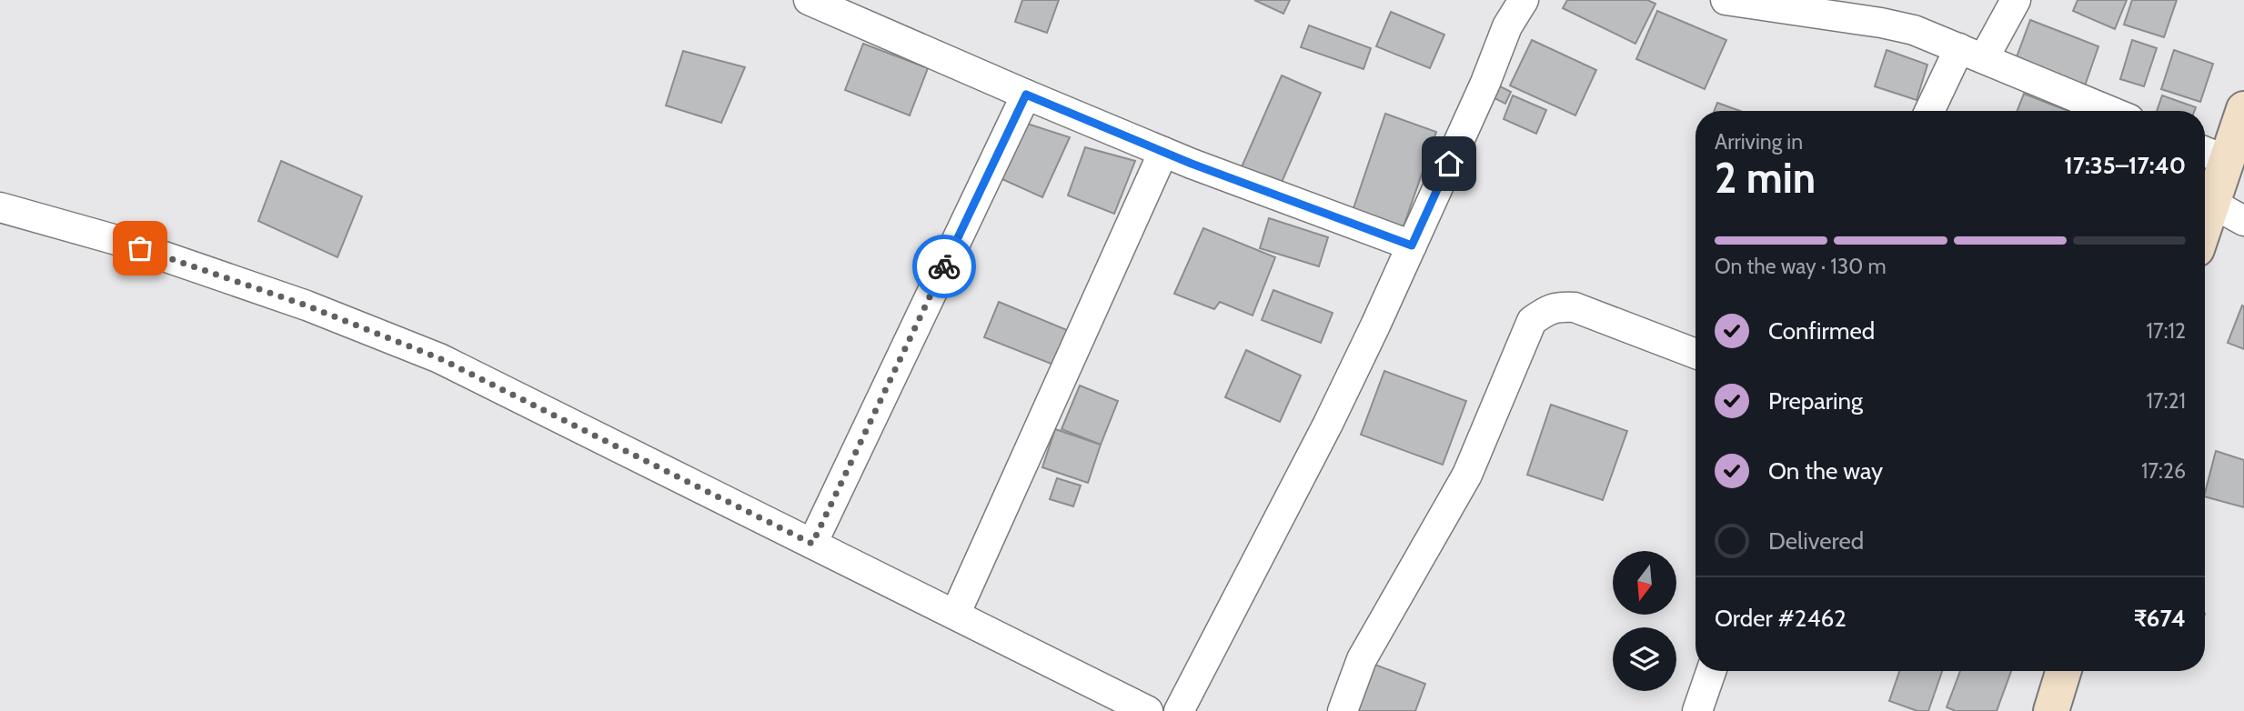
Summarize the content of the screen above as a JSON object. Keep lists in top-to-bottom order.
{
  "north": "bottom",
  "page": {
    "heading": ["2 min", "Arriving in", "17:35–17:40"],
    "panel": ["Order #2462", "₹674"],
    "bar": "On the way · 130 m",
    "list": [
      ["Confirmed", "17:12"],
      ["Preparing", "17:21"],
      ["On the way", "17:26"],
      "Delivered"
    ]
  }
}
